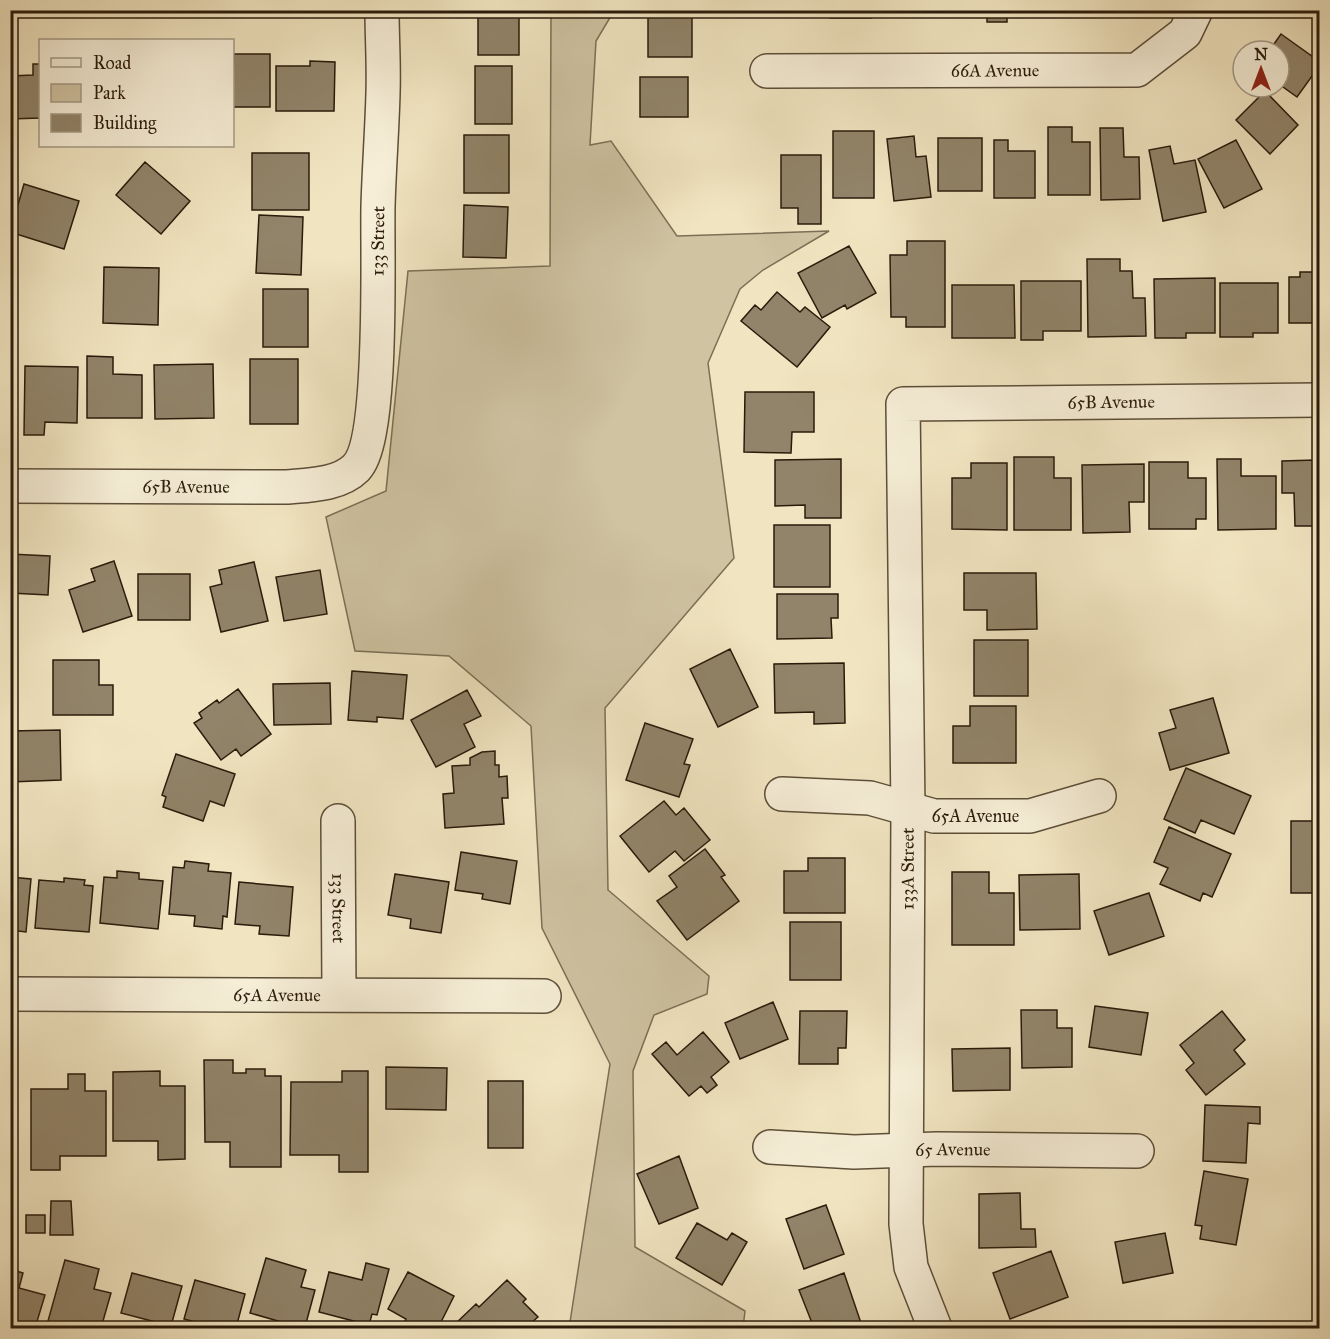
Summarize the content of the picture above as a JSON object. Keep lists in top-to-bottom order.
{
  "streets": {
    "street": [
      "66A Avenue",
      "133 Street",
      "65B Avenue",
      "65A Avenue",
      "133A Street",
      "65 Avenue"
    ]
  },
  "crossings": [
    ["133 Street", "65B Avenue"],
    ["133 Street", "65A Avenue"],
    ["65B Avenue", "133A Street"],
    ["65A Avenue", "133A Street"],
    ["133A Street", "65 Avenue"]
  ],
  "legend": ["Road", "Park", "Building"],
  "north": "top"
}
